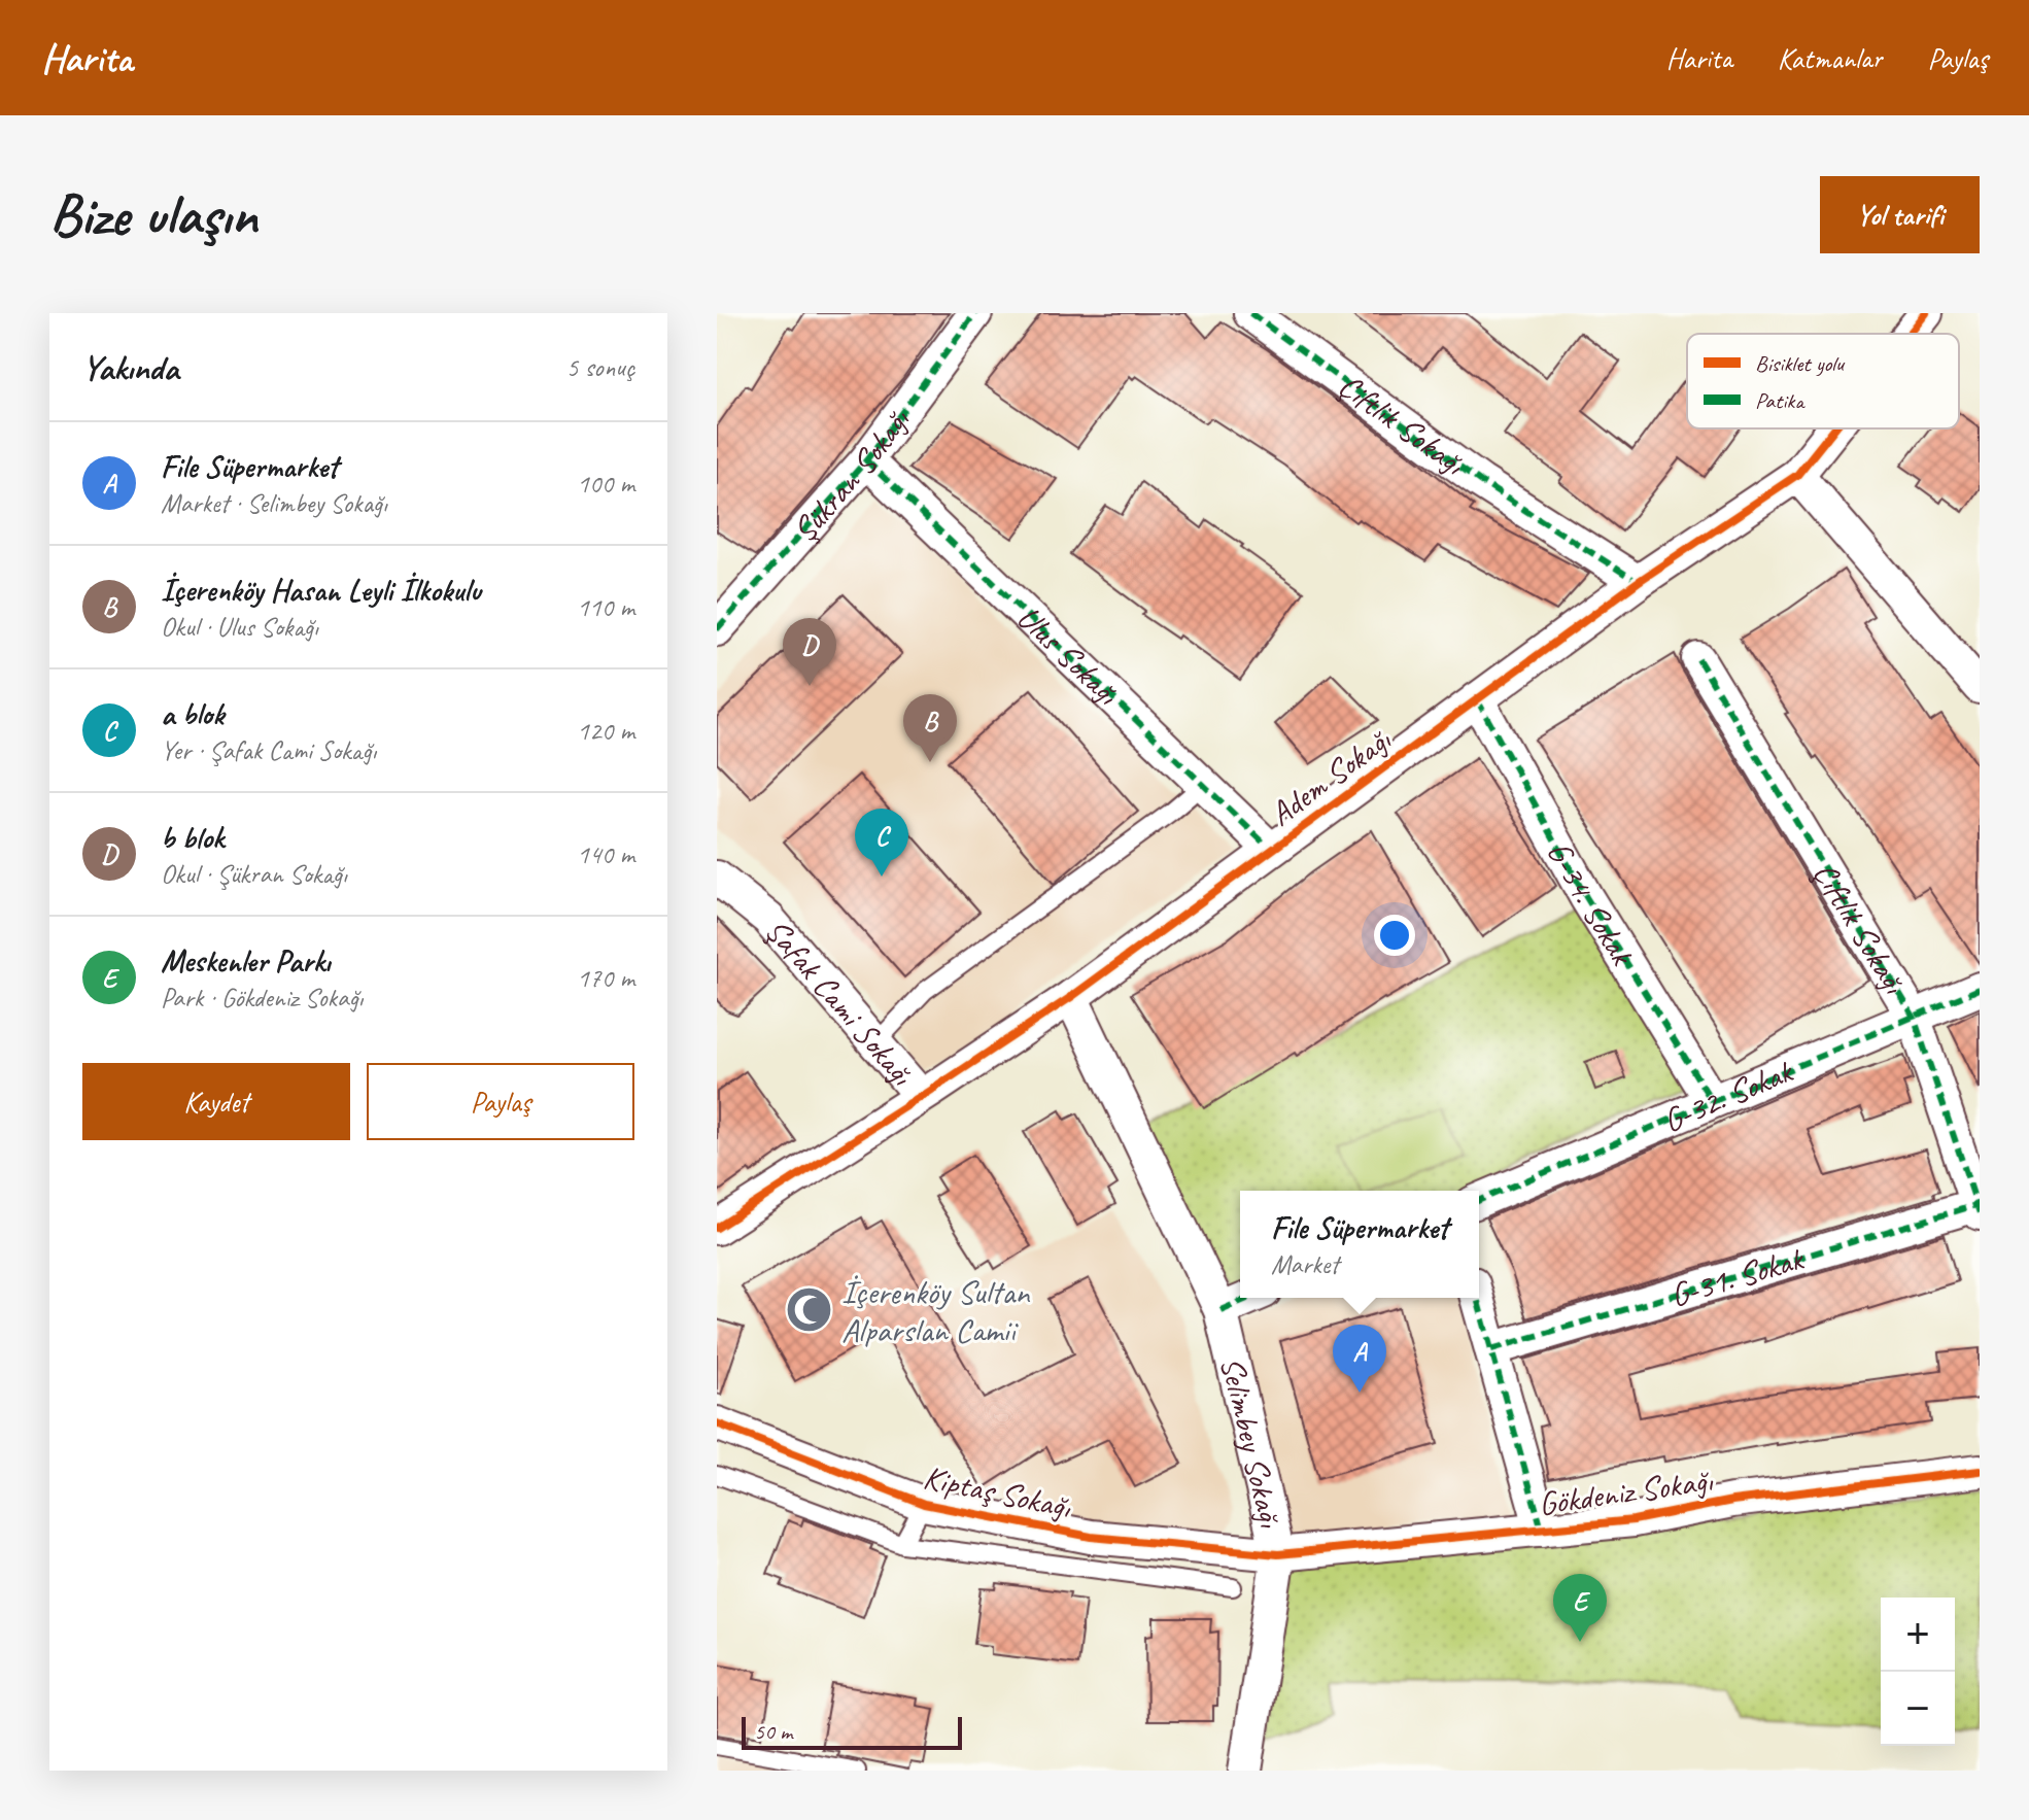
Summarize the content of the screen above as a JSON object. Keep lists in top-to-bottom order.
{
  "streets": {
    "street": [
      "Çiftlik Sokağı",
      "Şükran Sokağı",
      "Ulus Sokağı",
      "Adem Sokağı",
      "G-34. Sokak",
      "Şafak Cami Sokağı",
      "G-32. Sokak",
      "G-31. Sokak",
      "Selimbey Sokağı",
      "Kiptaş Sokağı",
      "Gökdeniz Sokağı"
    ]
  },
  "crossings": [
    ["Çiftlik Sokağı", "Adem Sokağı"],
    ["Çiftlik Sokağı", "G-32. Sokak"],
    ["Çiftlik Sokağı", "G-31. Sokak"],
    ["Şükran Sokağı", "Ulus Sokağı"],
    ["Ulus Sokağı", "Adem Sokağı"],
    ["Adem Sokağı", "G-34. Sokak"],
    ["Adem Sokağı", "Şafak Cami Sokağı"],
    ["Adem Sokağı", "Selimbey Sokağı"],
    ["G-34. Sokak", "G-32. Sokak"],
    ["Selimbey Sokağı", "Kiptaş Sokağı"],
    ["Selimbey Sokağı", "Gökdeniz Sokağı"],
    ["Kiptaş Sokağı", "Gökdeniz Sokağı"]
  ],
  "places": {
    "mosque": ["İçerenköy Sultan Alparslan Camii"]
  },
  "legend": ["Bisiklet yolu", "Patika"],
  "scale_bar": "50 m",
  "page": {
    "header": "Harita",
    "nav": ["Harita", "Katmanlar", "Paylaş"],
    "buttons": [
      "Yol tarifi",
      ["Kaydet", "Paylaş"]
    ],
    "title": "Bize ulaşın",
    "heading": ["Yakında", "5 sonuç"],
    "list": [
      {
        "mark": "A",
        "name": "File Süpermarket",
        "note": "Market · Selimbey Sokağı",
        "value": "100 m"
      },
      {
        "mark": "B",
        "name": "İçerenköy Hasan Leyli İlkokulu",
        "note": "Okul · Ulus Sokağı",
        "value": "110 m"
      },
      {
        "mark": "C",
        "name": "a blok",
        "note": "Yer · Şafak Cami Sokağı",
        "value": "120 m"
      },
      {
        "mark": "D",
        "name": "b blok",
        "note": "Okul · Şükran Sokağı",
        "value": "140 m"
      },
      {
        "mark": "E",
        "name": "Meskenler Parkı",
        "note": "Park · Gökdeniz Sokağı",
        "value": "170 m"
      }
    ],
    "pins": [
      "D",
      "B",
      "C",
      "A",
      "E"
    ],
    "popup": ["File Süpermarket", "Market"],
    "map_buttons": ["+", "−"],
    "scale": "50 m"
  }
}
